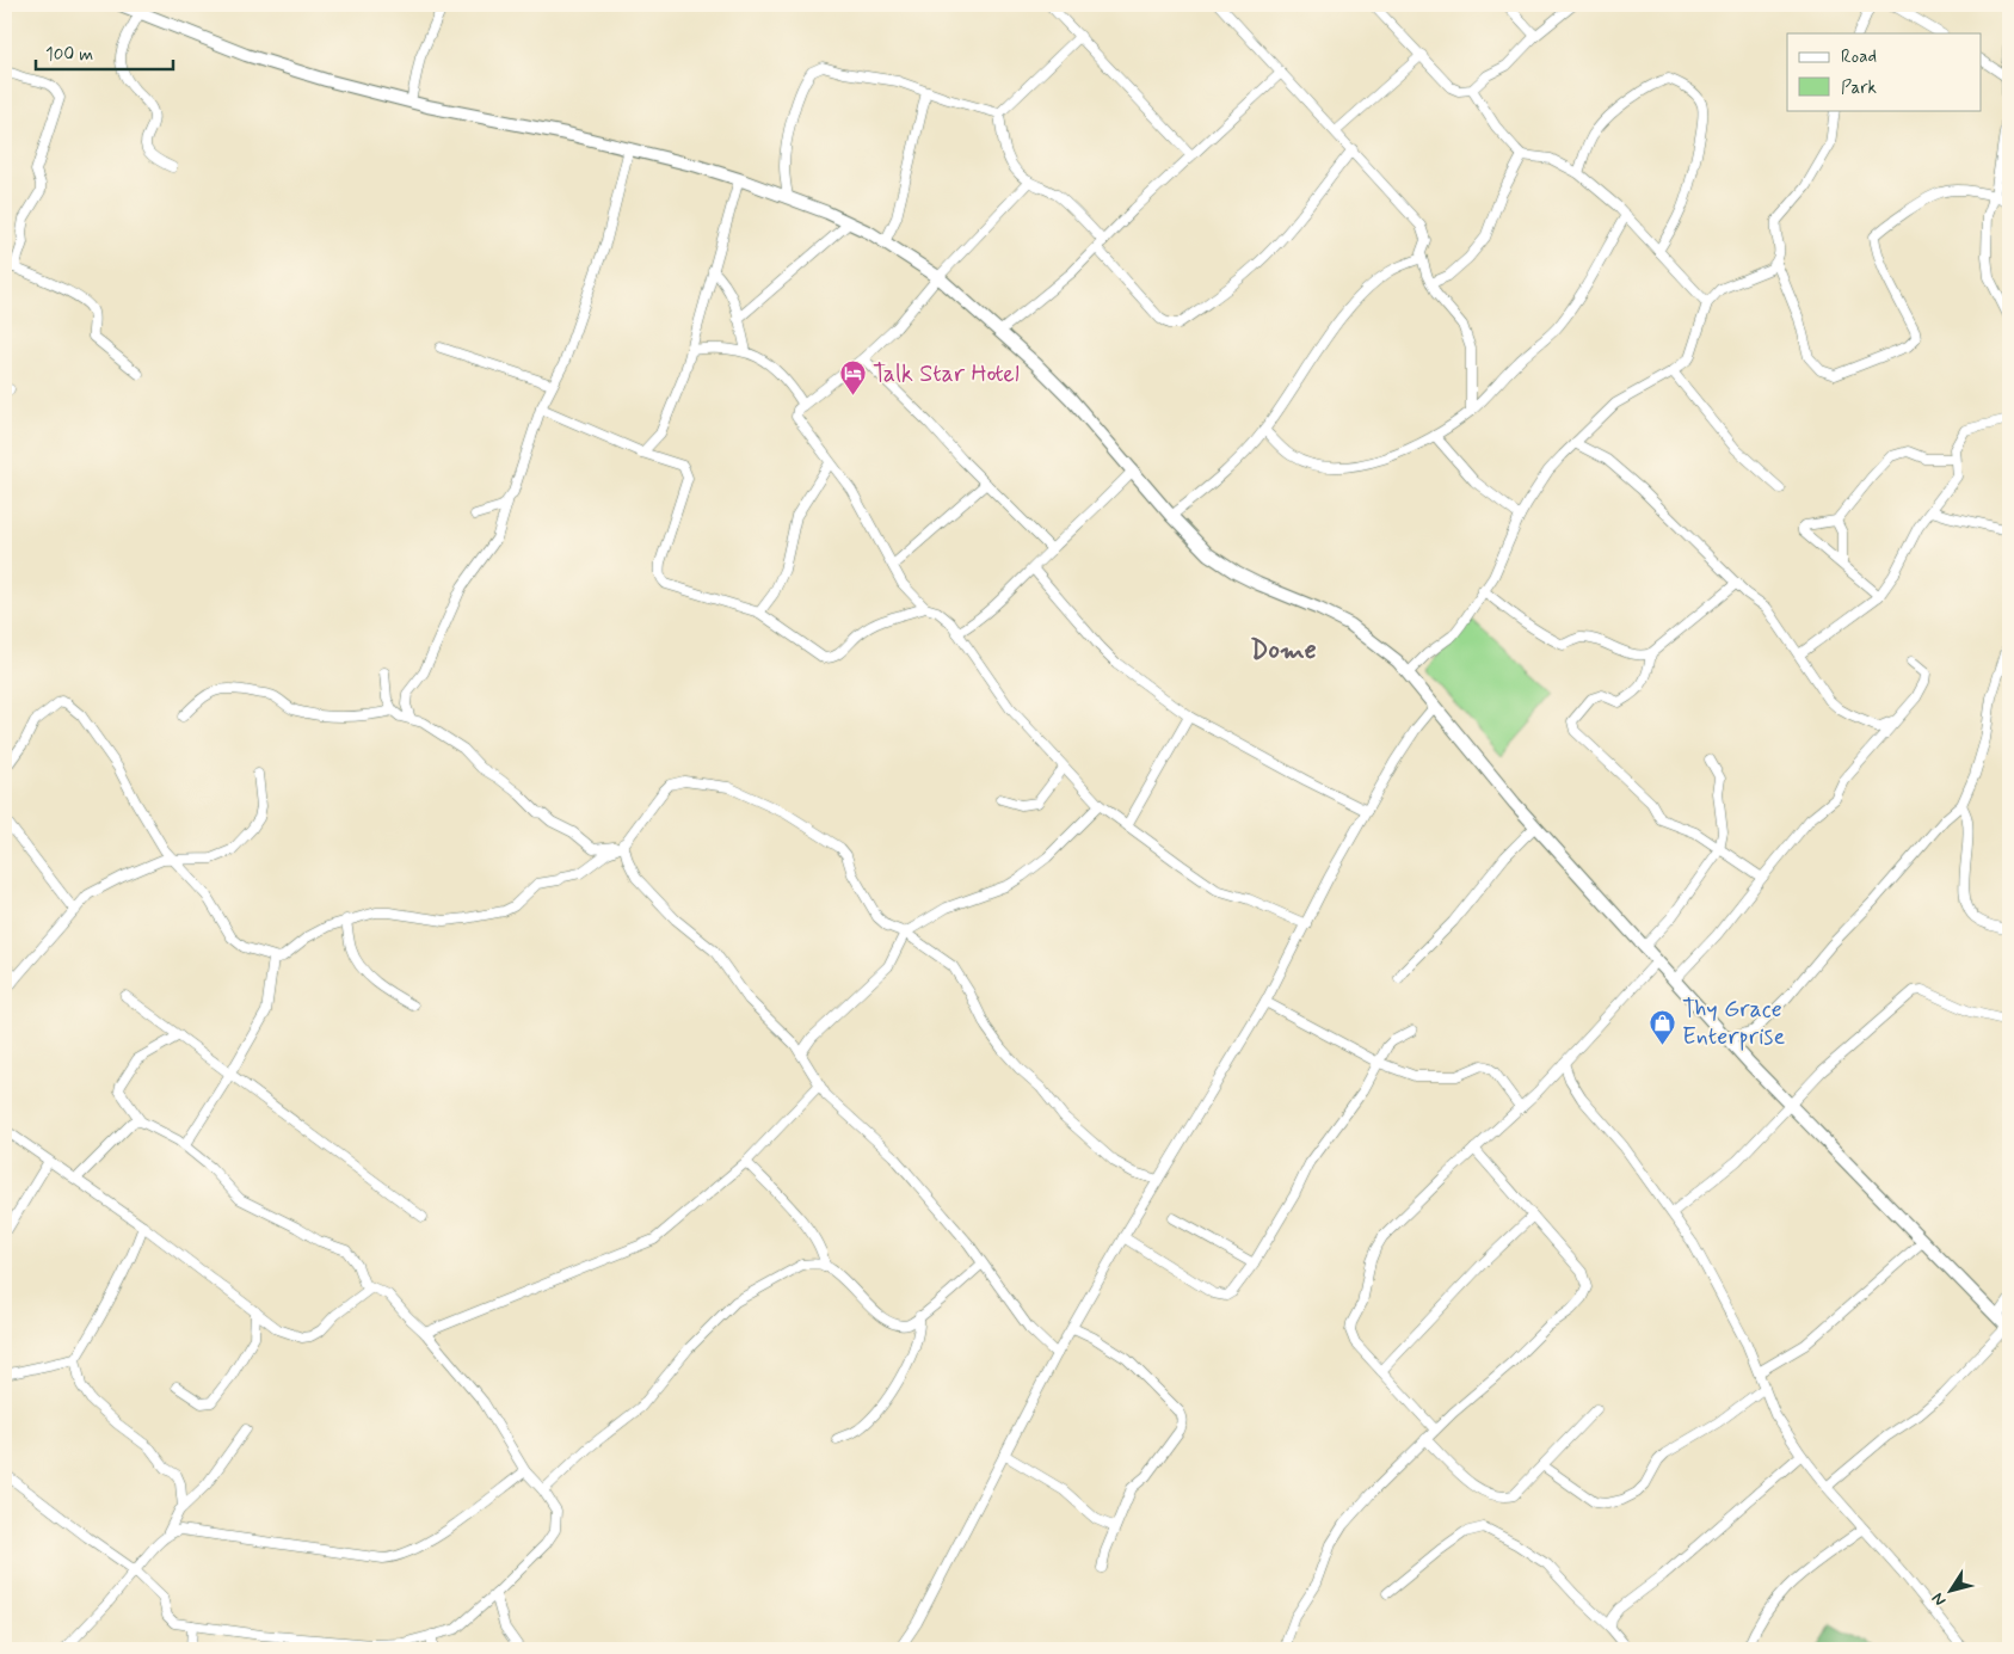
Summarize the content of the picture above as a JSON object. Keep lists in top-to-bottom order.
{
  "districts": ["Dome"],
  "places": {
    "hotel": ["Talk Star Hotel"],
    "shop": ["Thy Grace Enterprise"]
  },
  "legend": ["Road", "Park"],
  "scale_bar": "100 m",
  "north": "bottom left"
}
